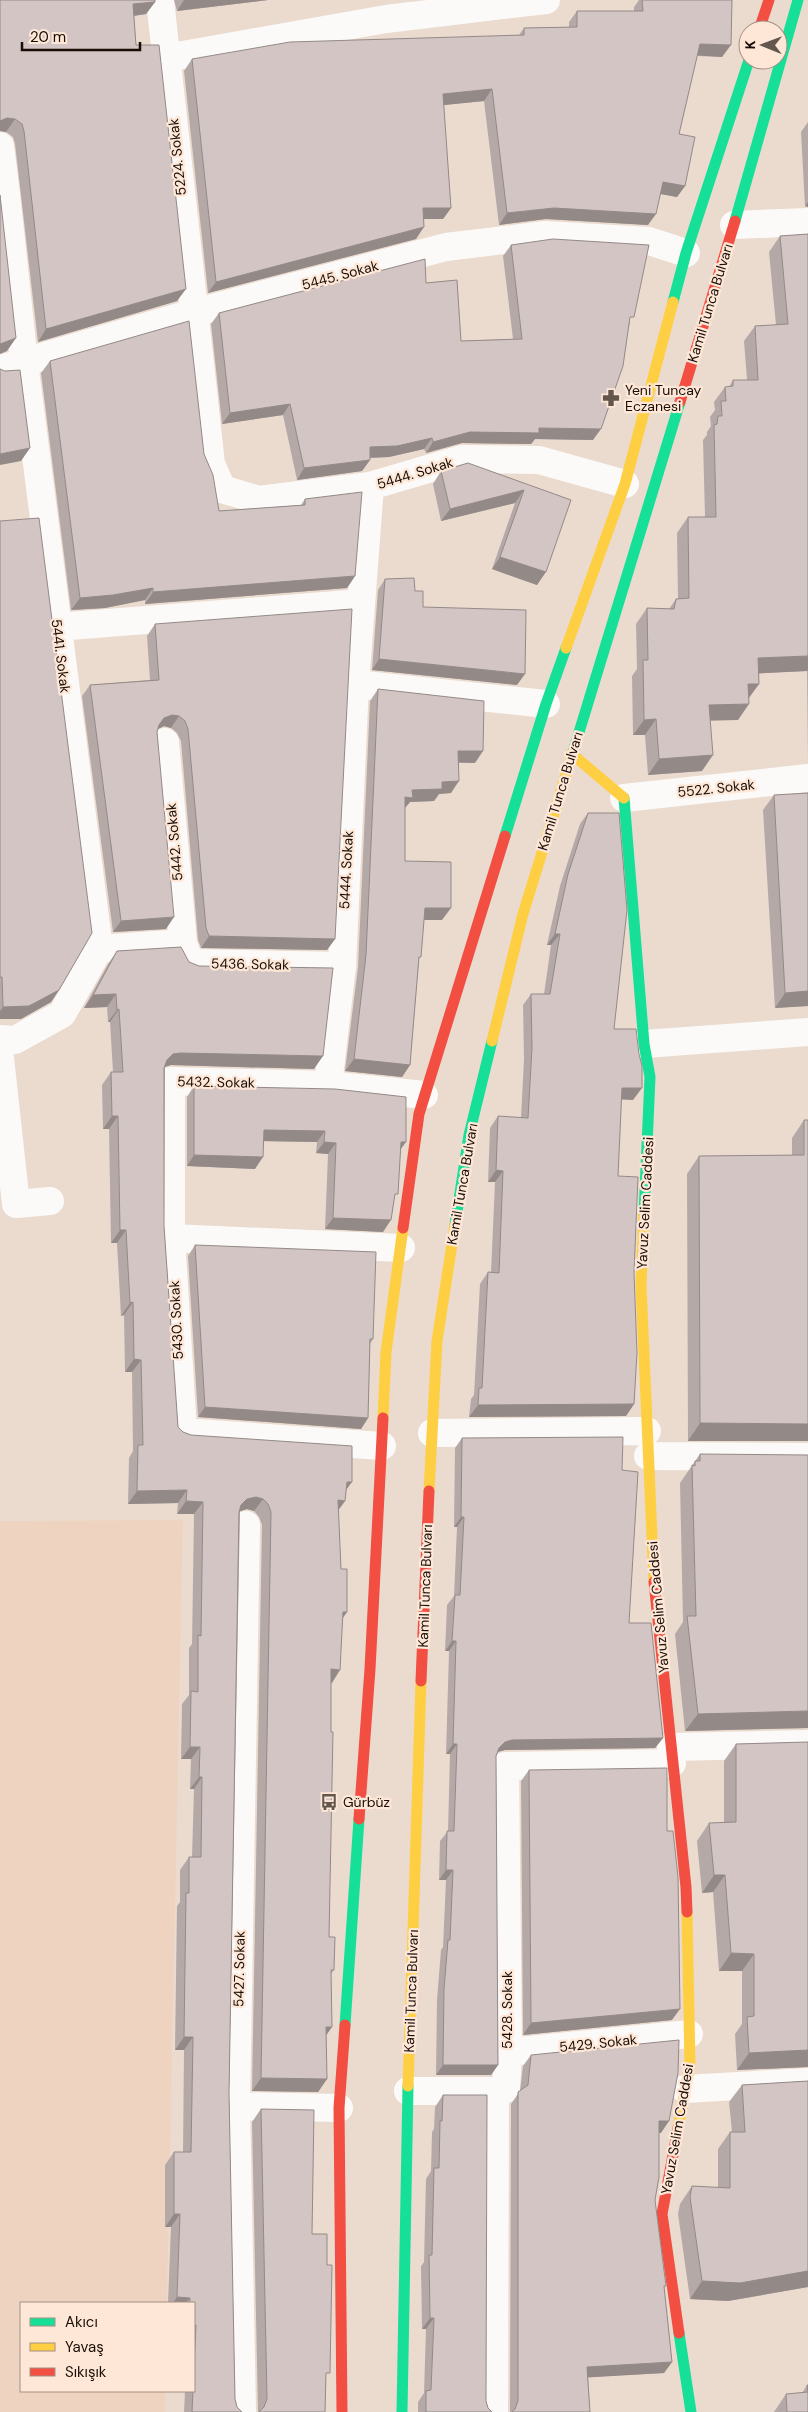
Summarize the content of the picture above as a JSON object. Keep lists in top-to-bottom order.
{
  "streets": {
    "main road": ["Kamil Tunca Bulvarı", "Yavuz Selim Caddesi"],
    "street": [
      "5224. Sokak",
      "5445. Sokak",
      "5444. Sokak",
      "5441. Sokak",
      "5522. Sokak",
      "5442. Sokak",
      "5436. Sokak",
      "5432. Sokak",
      "5430. Sokak",
      "5427. Sokak",
      "5428. Sokak",
      "5429. Sokak"
    ]
  },
  "crossings": [
    ["5224. Sokak", "5445. Sokak"],
    ["5224. Sokak", "5444. Sokak"],
    ["5445. Sokak", "5441. Sokak"],
    ["5444. Sokak", "5436. Sokak"],
    ["5522. Sokak", "Yavuz Selim Caddesi"],
    ["5442. Sokak", "5436. Sokak"],
    ["5432. Sokak", "5430. Sokak"],
    ["Yavuz Selim Caddesi", "5428. Sokak"],
    ["Yavuz Selim Caddesi", "5429. Sokak"],
    ["5428. Sokak", "5429. Sokak"]
  ],
  "places": {
    "pharmacy": ["Yeni Tuncay Eczanesi"],
    "bus stop": ["Gürbüz"]
  },
  "legend": ["Akıcı", "Yavaş", "Sıkışık"],
  "scale_bar": "20 m",
  "north": "left"
}
